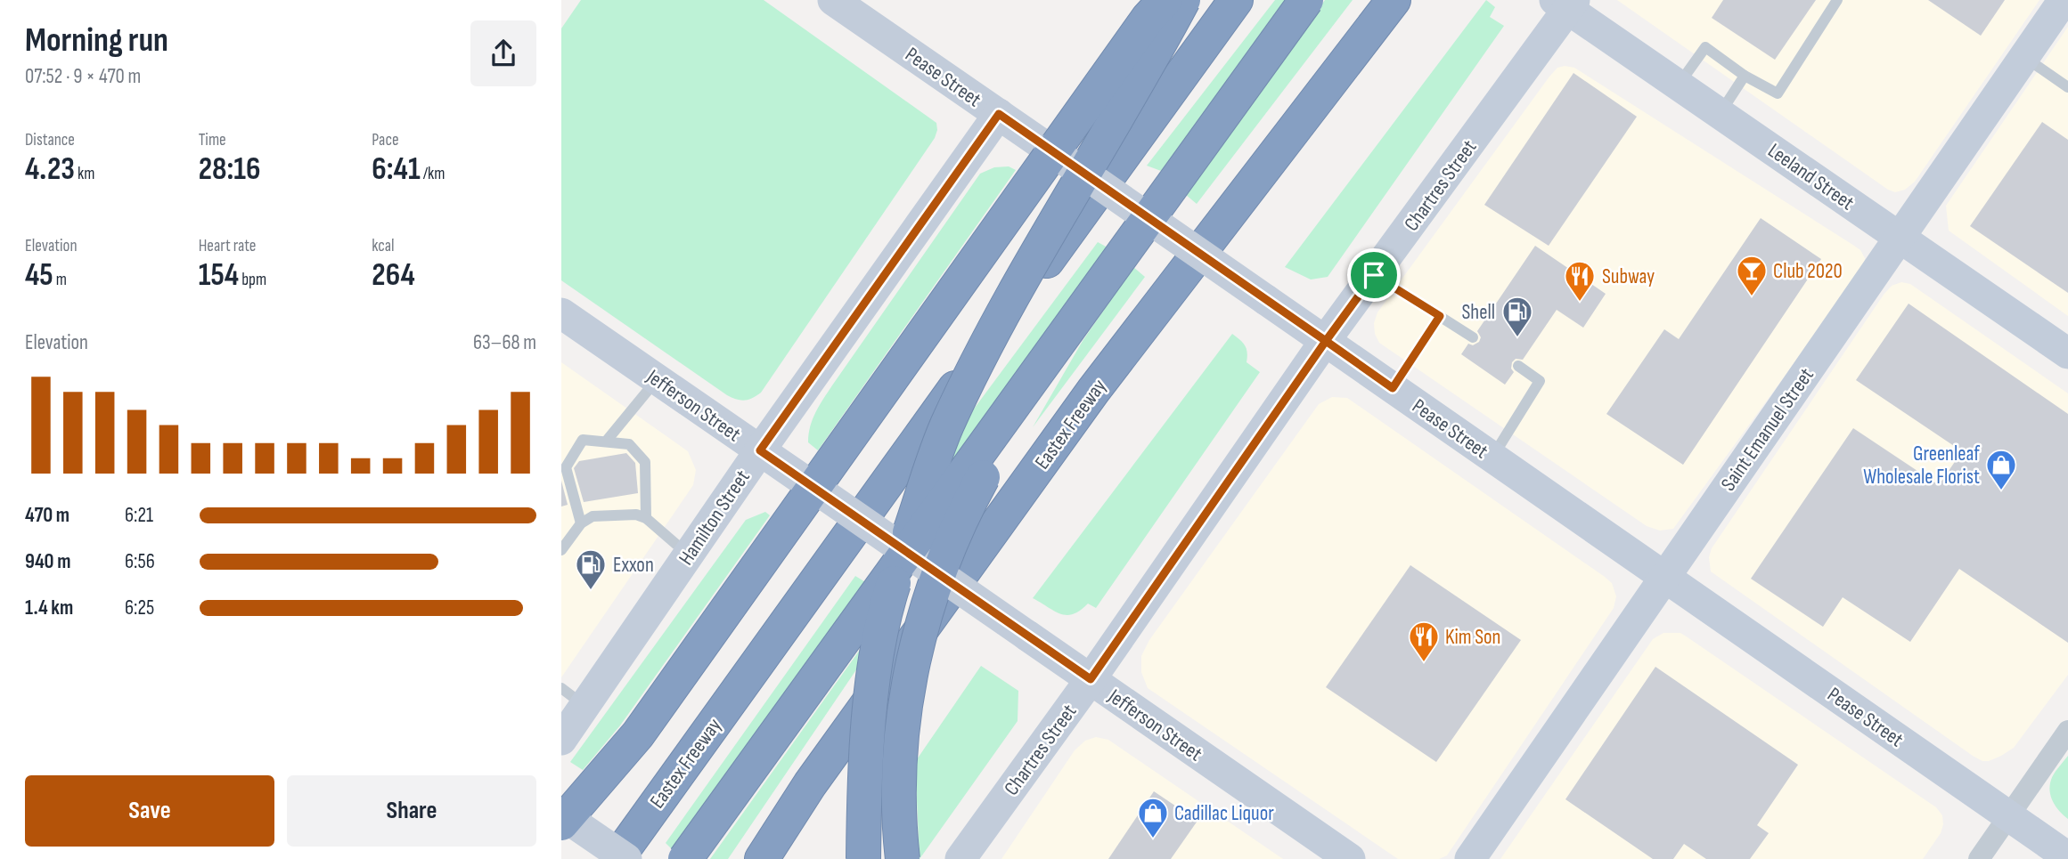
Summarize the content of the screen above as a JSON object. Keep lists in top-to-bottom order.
{
  "streets": {
    "highway": ["Eastex Freeway"],
    "street": [
      "Pease Street",
      "Leeland Street",
      "Chartres Street",
      "Jefferson Street",
      "Saint Emanuel Street",
      "Hamilton Street"
    ]
  },
  "crossings": [
    ["Pease Street", "Chartres Street"],
    ["Pease Street", "Saint Emanuel Street"],
    ["Pease Street", "Hamilton Street"],
    ["Leeland Street", "Chartres Street"],
    ["Leeland Street", "Saint Emanuel Street"],
    ["Chartres Street", "Jefferson Street"],
    ["Jefferson Street", "Hamilton Street"]
  ],
  "places": {
    "bar": ["Club 2020"],
    "restaurant": ["Subway", "Kim Son"],
    "fuel station": ["Shell", "Exxon"],
    "shop": ["Greenleaf Wholesale Florist", "Cadillac Liquor"]
  },
  "page": {
    "heading": ["Morning run", "07:52 · 9 × 470 m"],
    "stats": [
      ["Distance", "4.23 km"],
      ["Time", "28:16"],
      ["Pace", "6:41 /km"],
      ["Elevation", "45 m"],
      ["Heart rate", "154 bpm"],
      ["kcal", "264"]
    ],
    "chart": ["Elevation", "63–68 m"],
    "list": [
      {
        "name": "470 m",
        "note": "6:21"
      },
      {
        "name": "940 m",
        "note": "6:56"
      },
      {
        "name": "1.4 km",
        "note": "6:25"
      }
    ],
    "buttons": ["Save", "Share"]
  }
}
